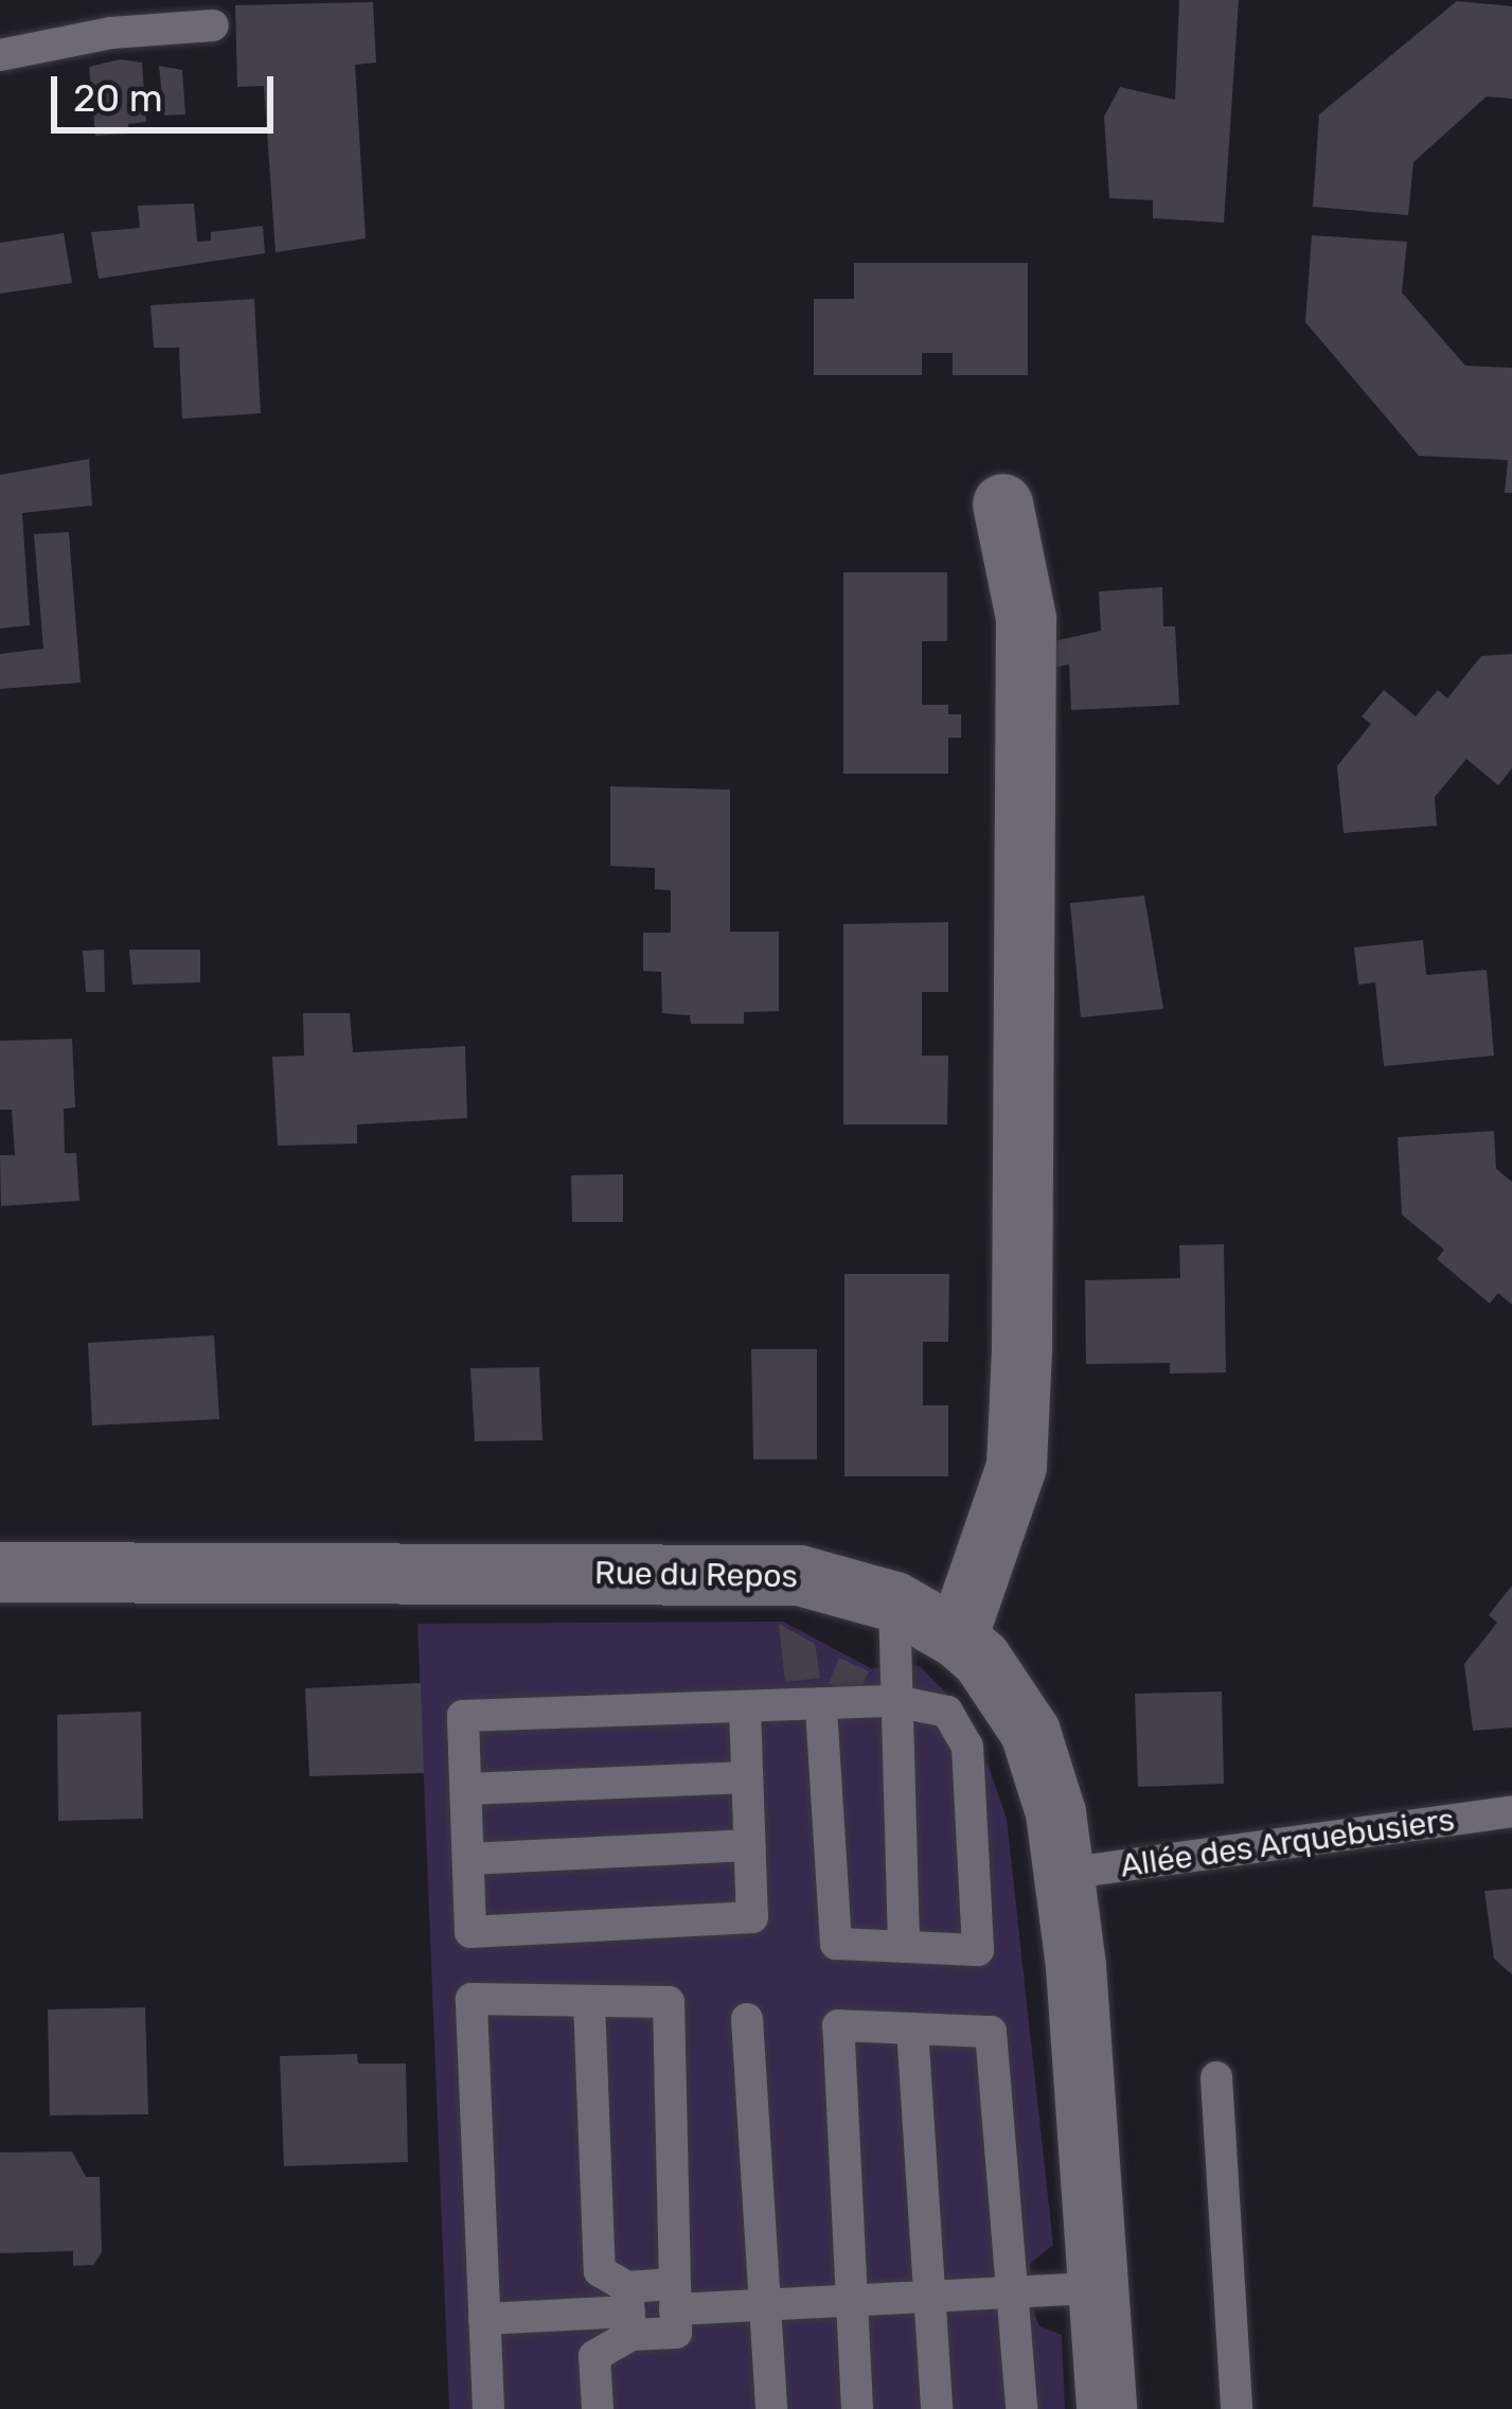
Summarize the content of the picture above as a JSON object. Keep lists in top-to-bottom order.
{
  "streets": {
    "street": ["Rue du Repos"],
    "lane": ["Allée des Arquebusiers"]
  },
  "crossings": [
    ["Rue du Repos", "Allée des Arquebusiers"]
  ],
  "scale_bar": "20 m"
}
